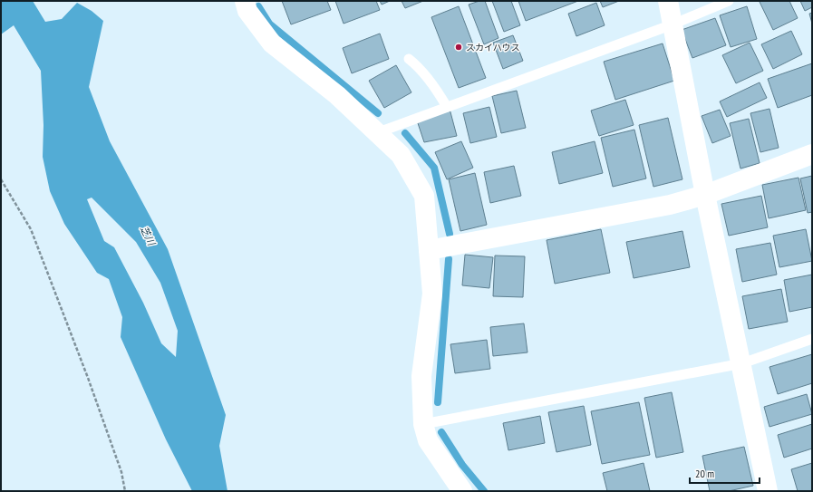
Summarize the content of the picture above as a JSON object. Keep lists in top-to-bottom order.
{
  "water": ["芝川"],
  "places": ["スカイハウス"],
  "scale_bar": "20 m"
}
